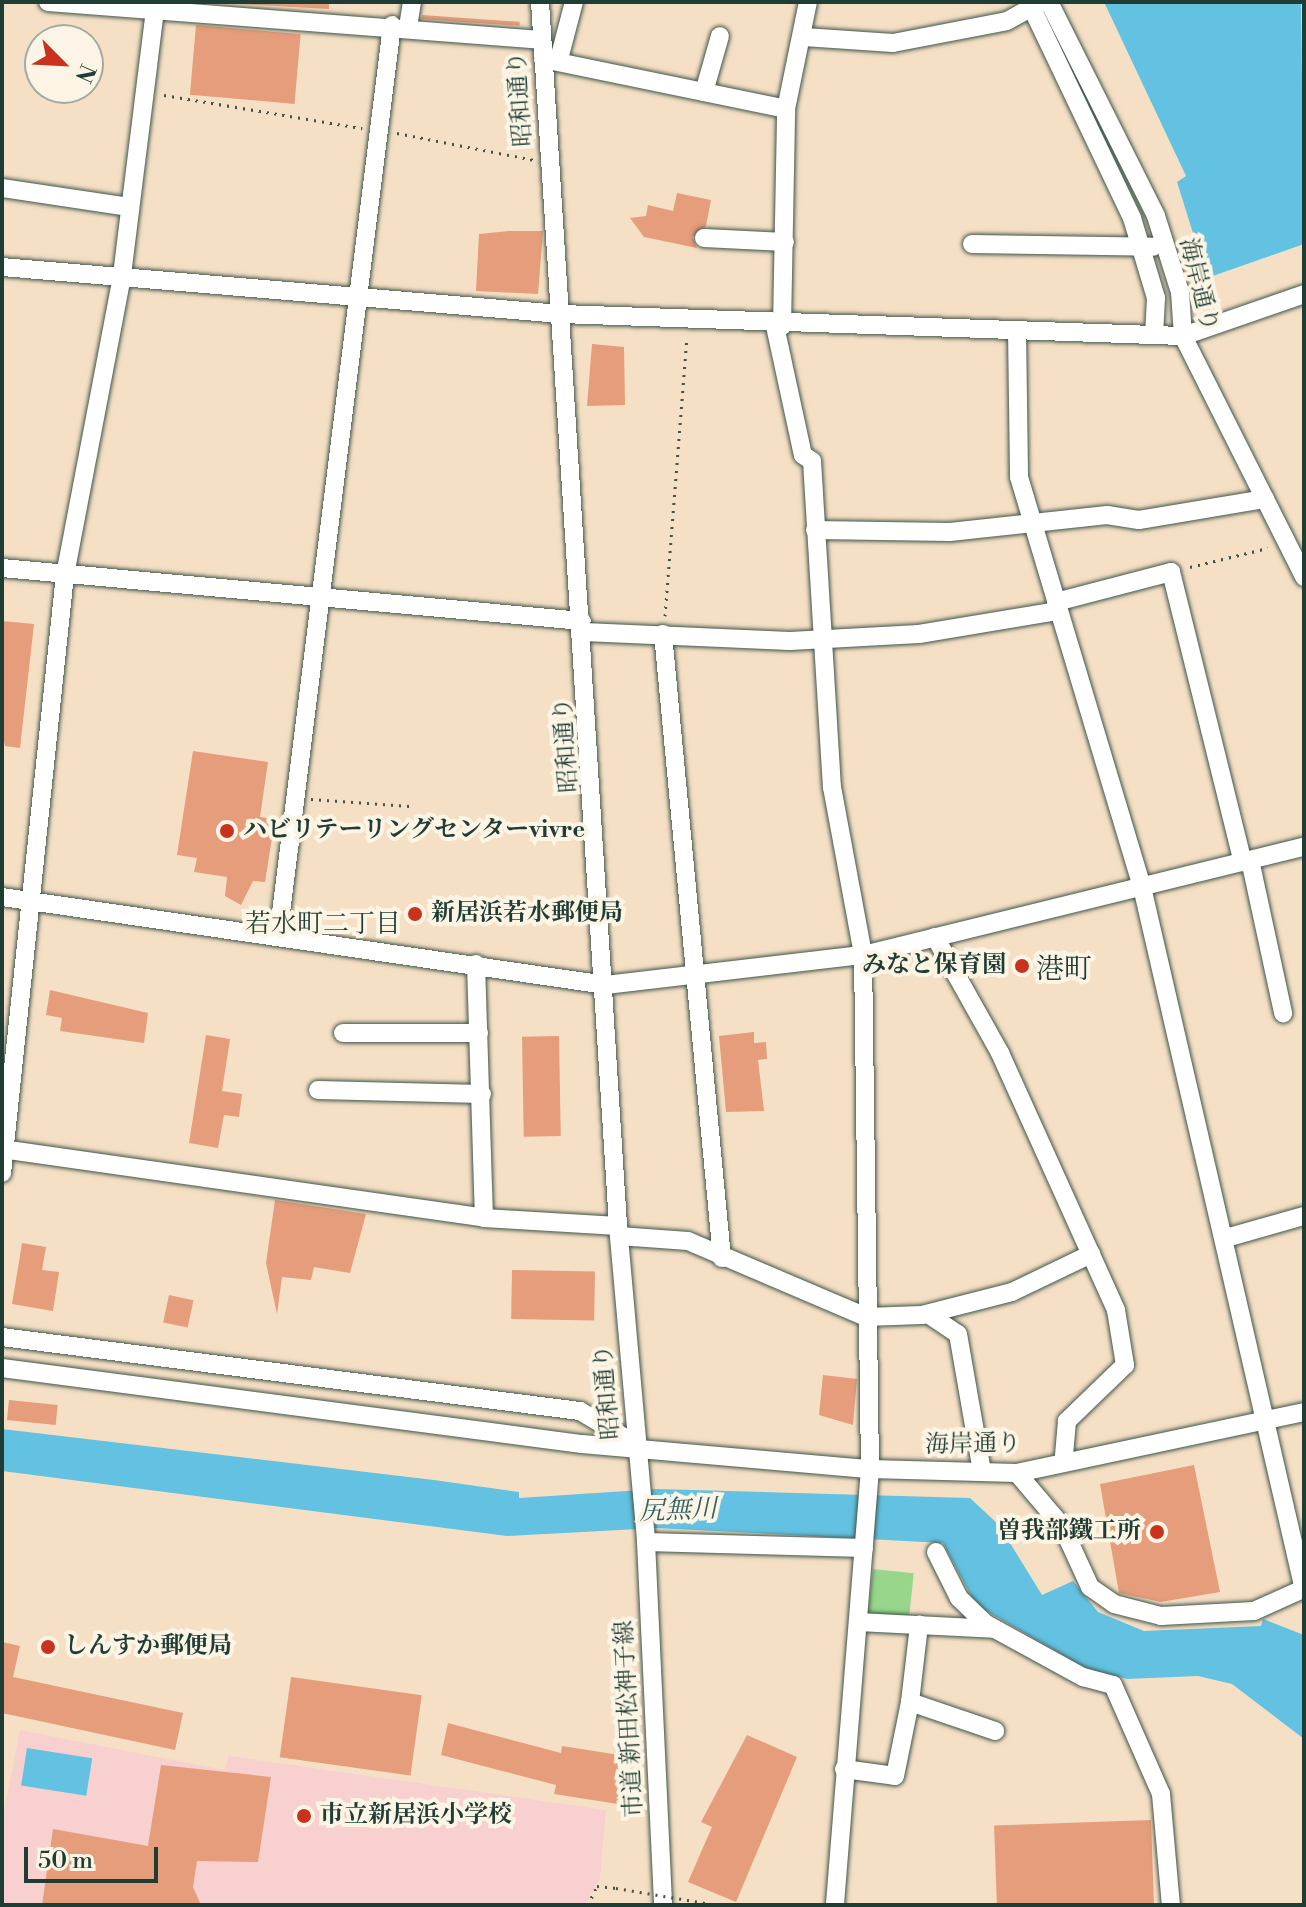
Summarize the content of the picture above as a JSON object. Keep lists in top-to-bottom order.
{
  "streets": {
    "street": ["昭和通り", "海岸通り", "市道 新田松神子線"]
  },
  "crossings": [
    ["昭和通り", "海岸通り"],
    ["昭和通り", "市道 新田松神子線"]
  ],
  "districts": ["若水町二丁目", "港町"],
  "water": ["尻無川"],
  "places": [
    "ハビリテーリングセンターvivre",
    "新居浜若水郵便局",
    "みなと保育園",
    "曽我部鐵工所",
    "しんすか郵便局",
    "市立新居浜小学校"
  ],
  "scale_bar": "50 m",
  "north": "bottom right"
}
